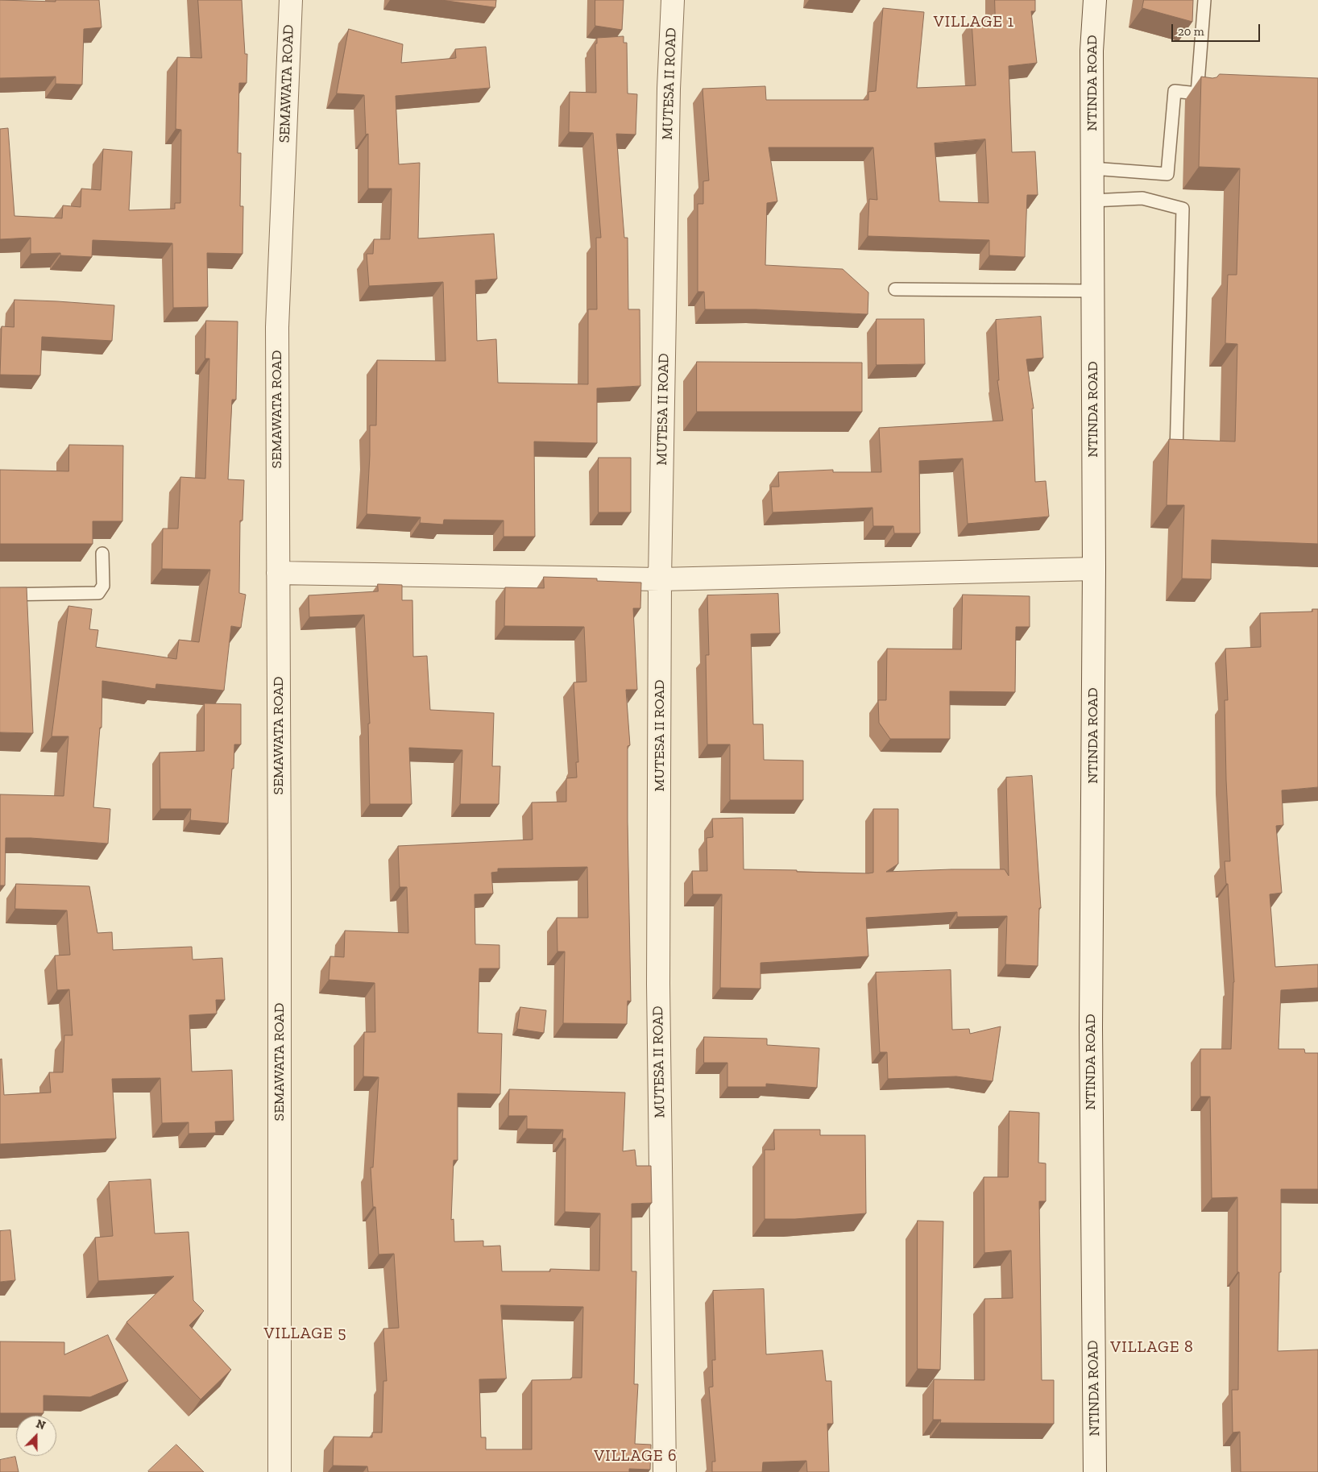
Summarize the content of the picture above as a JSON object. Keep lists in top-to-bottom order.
{
  "streets": {
    "street": ["NTINDA ROAD", "SEMAWATA ROAD", "MUTESA II ROAD"]
  },
  "districts": [
    "VILLAGE 1",
    "VILLAGE 5",
    "VILLAGE 8",
    "VILLAGE 6"
  ],
  "scale_bar": "20 m",
  "north": "top"
}
